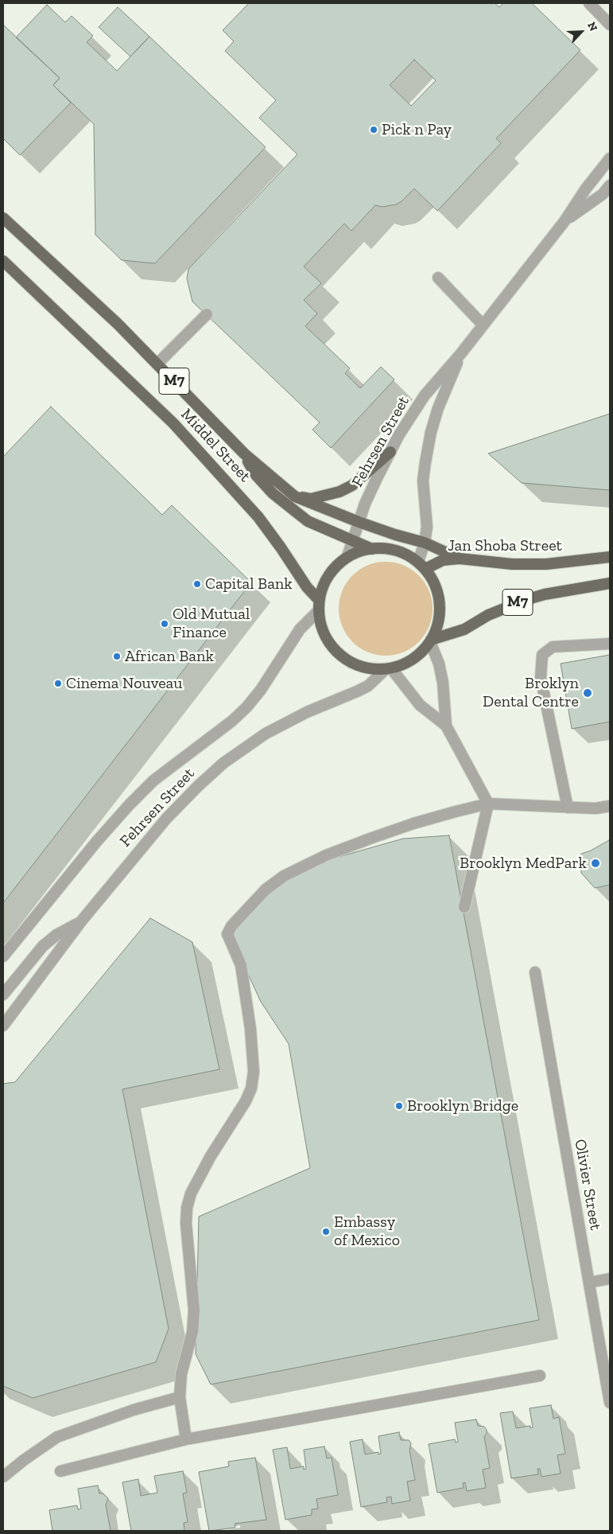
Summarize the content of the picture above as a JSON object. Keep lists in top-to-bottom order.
{
  "streets": {
    "main road": ["M7", "Middel Street", "Jan Shoba Street"],
    "street": ["Fehrsen Street", "Olivier Street"]
  },
  "crossings": [
    ["M7", "Fehrsen Street"],
    ["M7", "Middel Street"],
    ["M7", "Jan Shoba Street"],
    ["Fehrsen Street", "Middel Street"],
    ["Fehrsen Street", "Jan Shoba Street"],
    ["Middel Street", "Jan Shoba Street"]
  ],
  "places": [
    "Pick n Pay",
    "Capital Bank",
    "Old Mutual Finance",
    "African Bank",
    "Cinema Nouveau",
    "Broklyn Dental Centre",
    "Brooklyn MedPark",
    "Brooklyn Bridge",
    "Embassy of Mexico"
  ],
  "north": "top right"
}
